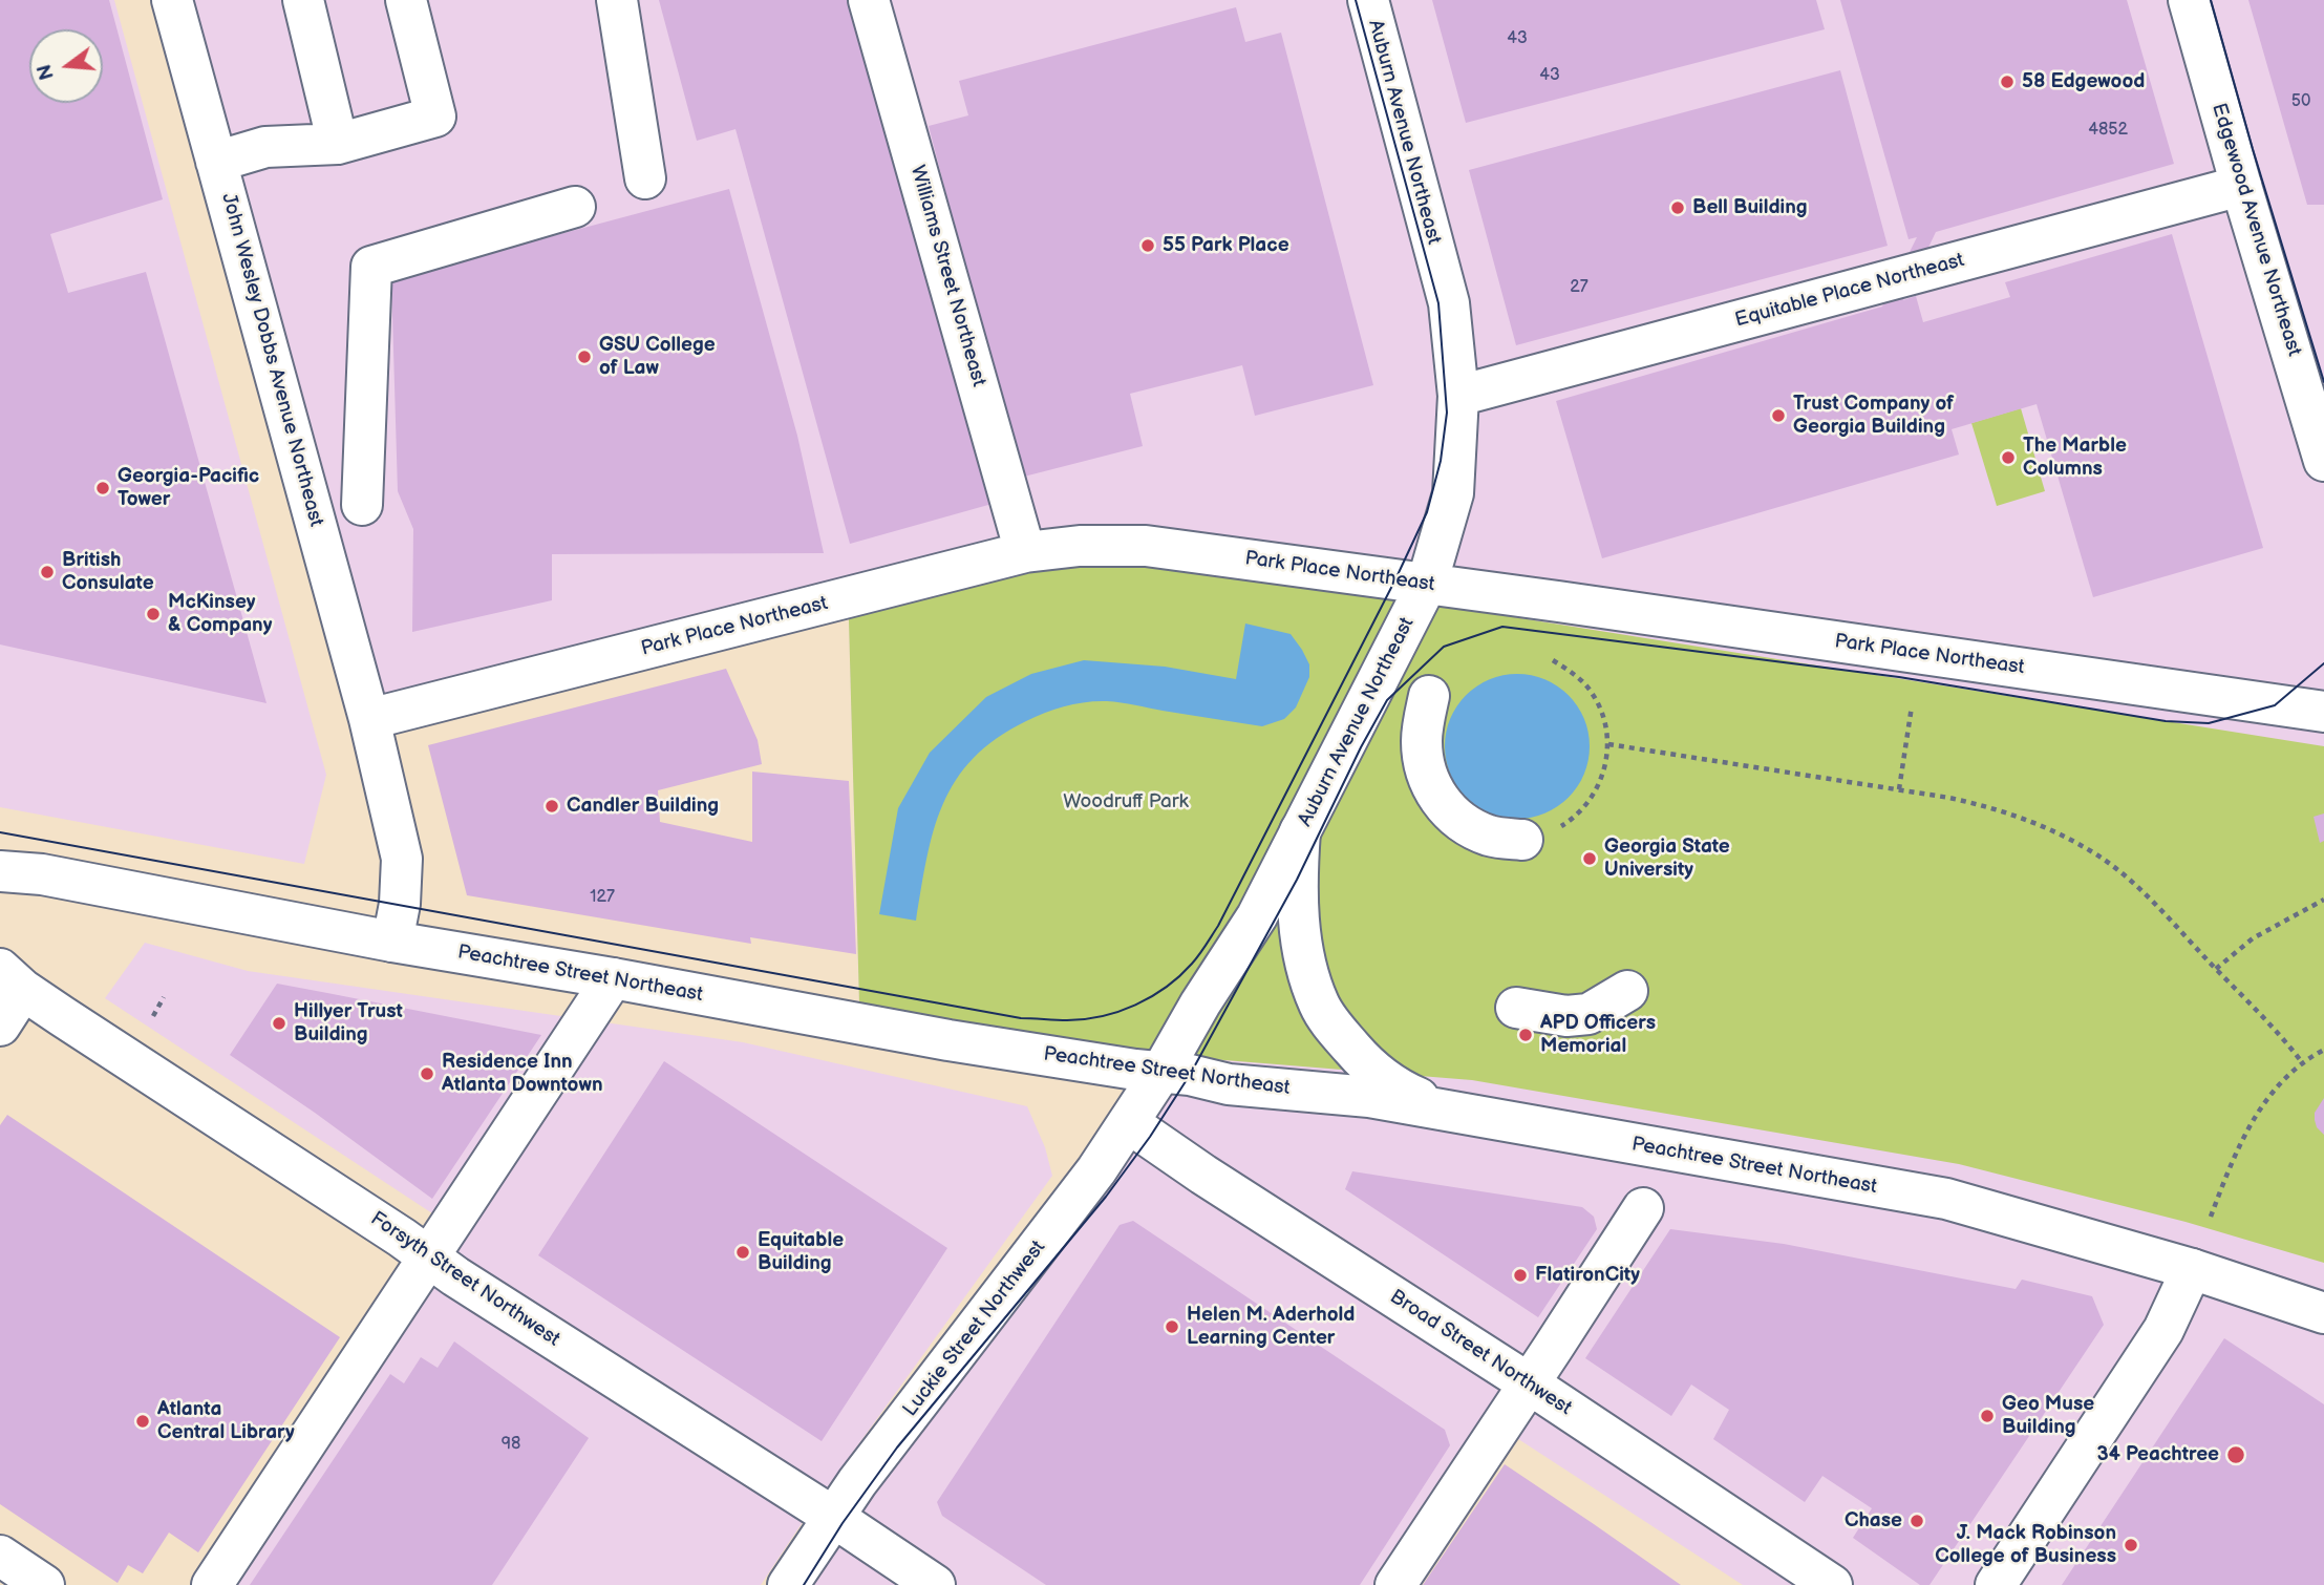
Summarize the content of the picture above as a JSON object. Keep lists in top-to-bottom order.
{
  "streets": {
    "street": [
      "Auburn Avenue Northeast",
      "Edgewood Avenue Northeast",
      "Williams Street Northeast",
      "Equitable Place Northeast",
      "John Wesley Dobbs Avenue Northeast",
      "Park Place Northeast",
      "Peachtree Street Northeast",
      "Forsyth Street Northwest",
      "Luckie Street Northwest",
      "Broad Street Northwest"
    ]
  },
  "crossings": [
    ["Auburn Avenue Northeast", "Equitable Place Northeast"],
    ["Auburn Avenue Northeast", "Park Place Northeast"],
    ["Auburn Avenue Northeast", "Peachtree Street Northeast"],
    ["Auburn Avenue Northeast", "Luckie Street Northwest"],
    ["Edgewood Avenue Northeast", "Equitable Place Northeast"],
    ["Williams Street Northeast", "Park Place Northeast"],
    ["John Wesley Dobbs Avenue Northeast", "Park Place Northeast"],
    ["John Wesley Dobbs Avenue Northeast", "Peachtree Street Northeast"],
    ["Peachtree Street Northeast", "Luckie Street Northwest"],
    ["Forsyth Street Northwest", "Luckie Street Northwest"],
    ["Luckie Street Northwest", "Broad Street Northwest"]
  ],
  "parks": ["Woodruff Park"],
  "places": [
    "58 Edgewood",
    "Bell Building",
    "55 Park Place",
    "GSU College of Law",
    "Trust Company of Georgia Building",
    "The Marble Columns",
    "Georgia-Pacific Tower",
    "British Consulate",
    "McKinsey & Company",
    "Candler Building",
    "Georgia State University",
    "Hillyer Trust Building",
    "APD Officers Memorial",
    "Residence Inn Atlanta Downtown",
    "Equitable Building",
    "FlatironCity",
    "Helen M. Aderhold Learning Center",
    "Geo Muse Building",
    "Atlanta Central Library",
    "34 Peachtree",
    "Chase",
    "J. Mack Robinson College of Business"
  ],
  "house_numbers": [
    "43",
    "43",
    "50",
    "4852",
    "27",
    "127",
    "98"
  ],
  "north": "left"
}
